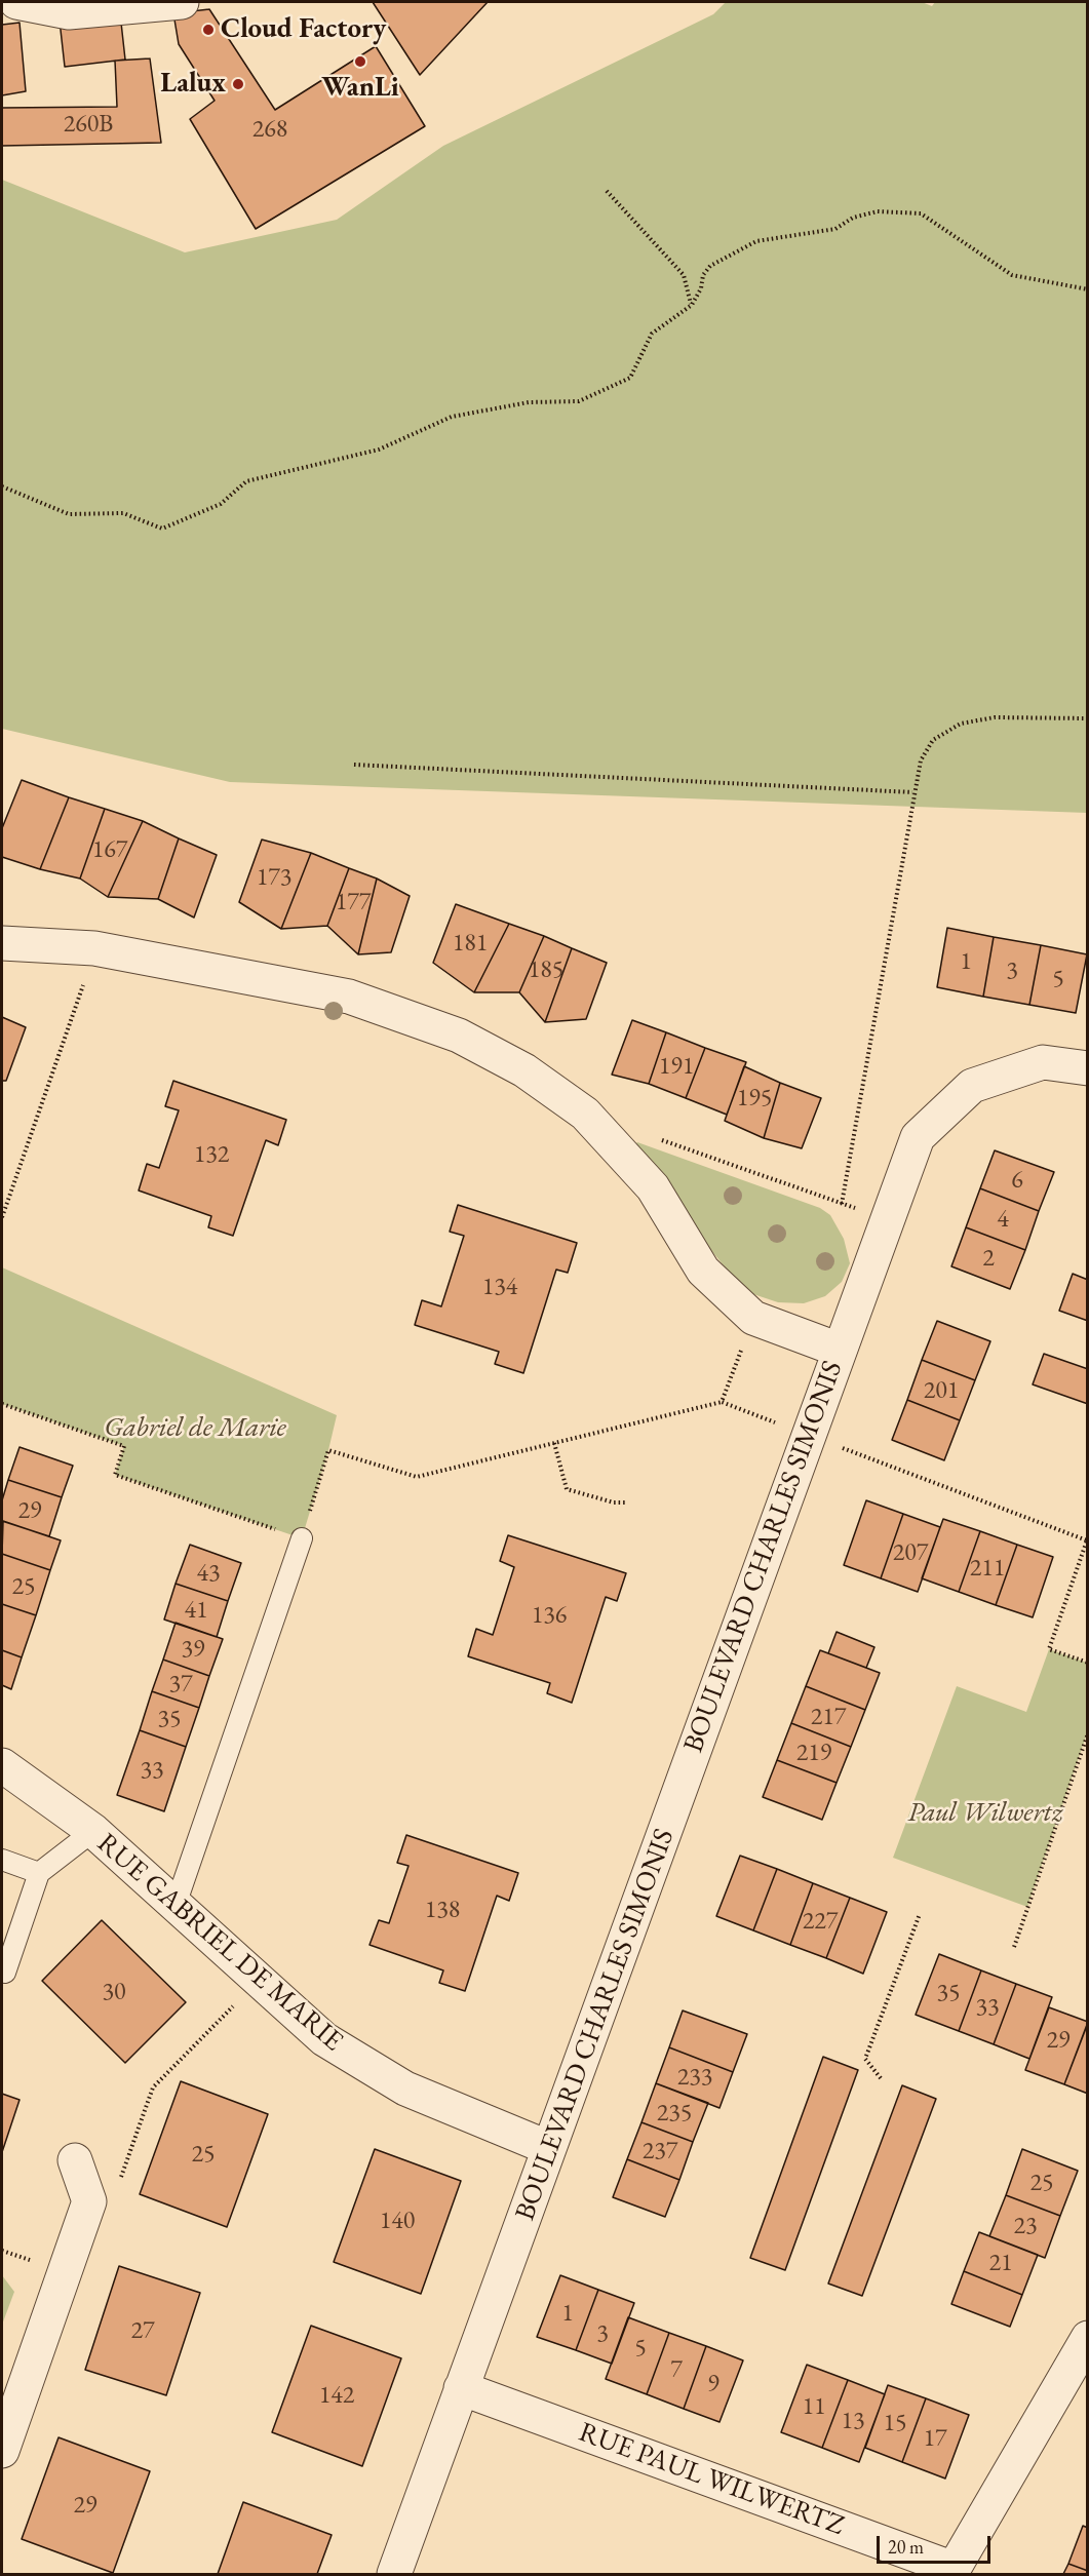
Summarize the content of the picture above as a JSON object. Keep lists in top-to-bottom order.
{
  "streets": {
    "street": ["BOULEVARD CHARLES SIMONIS", "RUE GABRIEL DE MARIE", "RUE PAUL WILWERTZ"]
  },
  "crossings": [
    ["BOULEVARD CHARLES SIMONIS", "RUE GABRIEL DE MARIE"],
    ["BOULEVARD CHARLES SIMONIS", "RUE PAUL WILWERTZ"]
  ],
  "parks": ["Gabriel de Marie", "Paul Wilwertz"],
  "places": ["Cloud Factory", "WanLi", "Lalux"],
  "house_numbers": [
    "260B",
    "268",
    "167",
    "173",
    "177",
    "181",
    "1",
    "185",
    "3",
    "5",
    "191",
    "195",
    "132",
    "6",
    "4",
    "2",
    "134",
    "201",
    "29",
    "207",
    "211",
    "43",
    "25",
    "41",
    "136",
    "39",
    "37",
    "217",
    "35",
    "219",
    "33",
    "138",
    "227",
    "30",
    "35",
    "33",
    "29",
    "233",
    "235",
    "237",
    "25",
    "25",
    "140",
    "23",
    "21",
    "1",
    "27",
    "3",
    "5",
    "7",
    "9",
    "142",
    "11",
    "13",
    "15",
    "17",
    "29"
  ],
  "scale_bar": "20 m"
}
